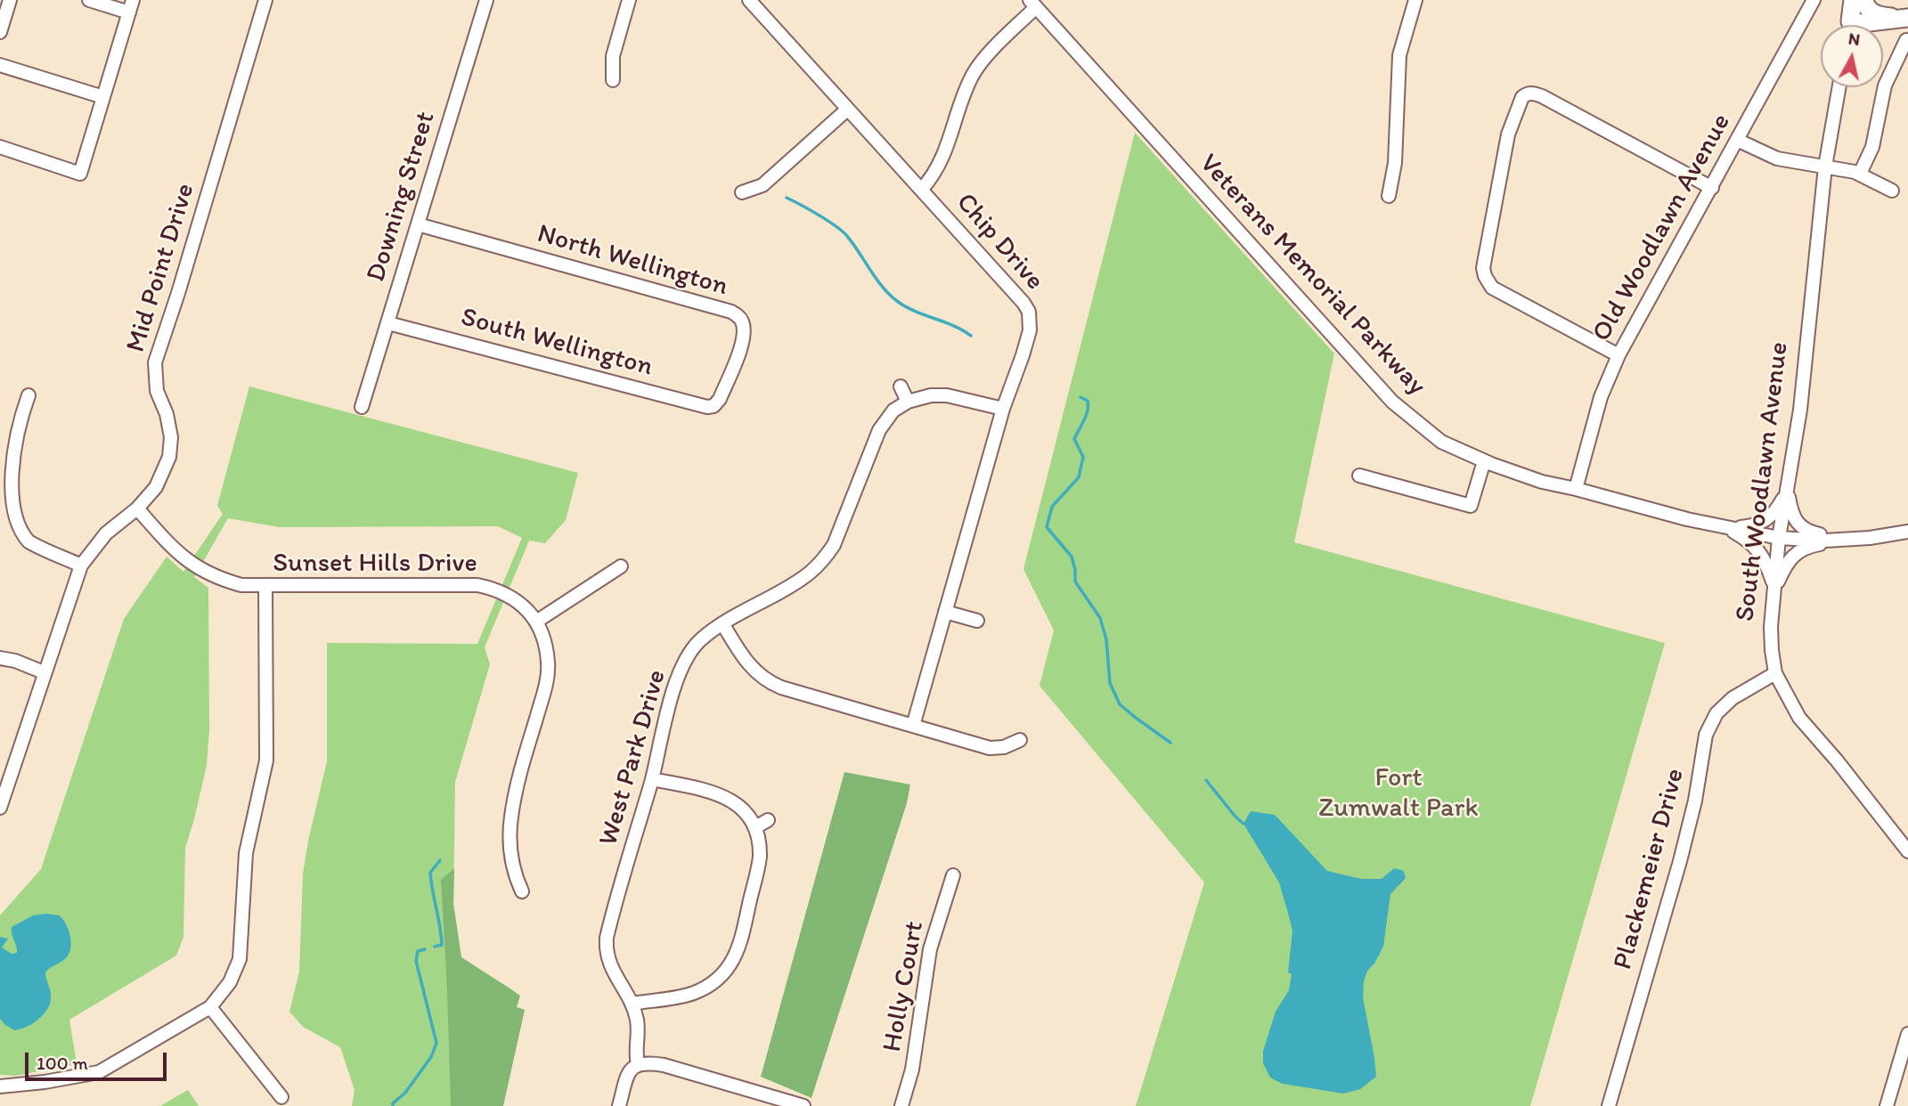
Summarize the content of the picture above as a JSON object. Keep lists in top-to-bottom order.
{
  "streets": {
    "street": [
      "Downing Street",
      "Old Woodlawn Avenue",
      "Chip Drive",
      "North Wellington",
      "Mid Point Drive",
      "Veterans Memorial Parkway",
      "South Wellington",
      "South Woodlawn Avenue",
      "Sunset Hills Drive",
      "West Park Drive",
      "Plackemeier Drive",
      "Holly Court"
    ]
  },
  "crossings": [
    ["Downing Street", "North Wellington"],
    ["Downing Street", "South Wellington"],
    ["Old Woodlawn Avenue", "Veterans Memorial Parkway"],
    ["North Wellington", "South Wellington"],
    ["Mid Point Drive", "Sunset Hills Drive"],
    ["Veterans Memorial Parkway", "South Woodlawn Avenue"],
    ["South Woodlawn Avenue", "Plackemeier Drive"]
  ],
  "parks": ["Fort Zumwalt Park"],
  "scale_bar": "100 m",
  "north": "top"
}
